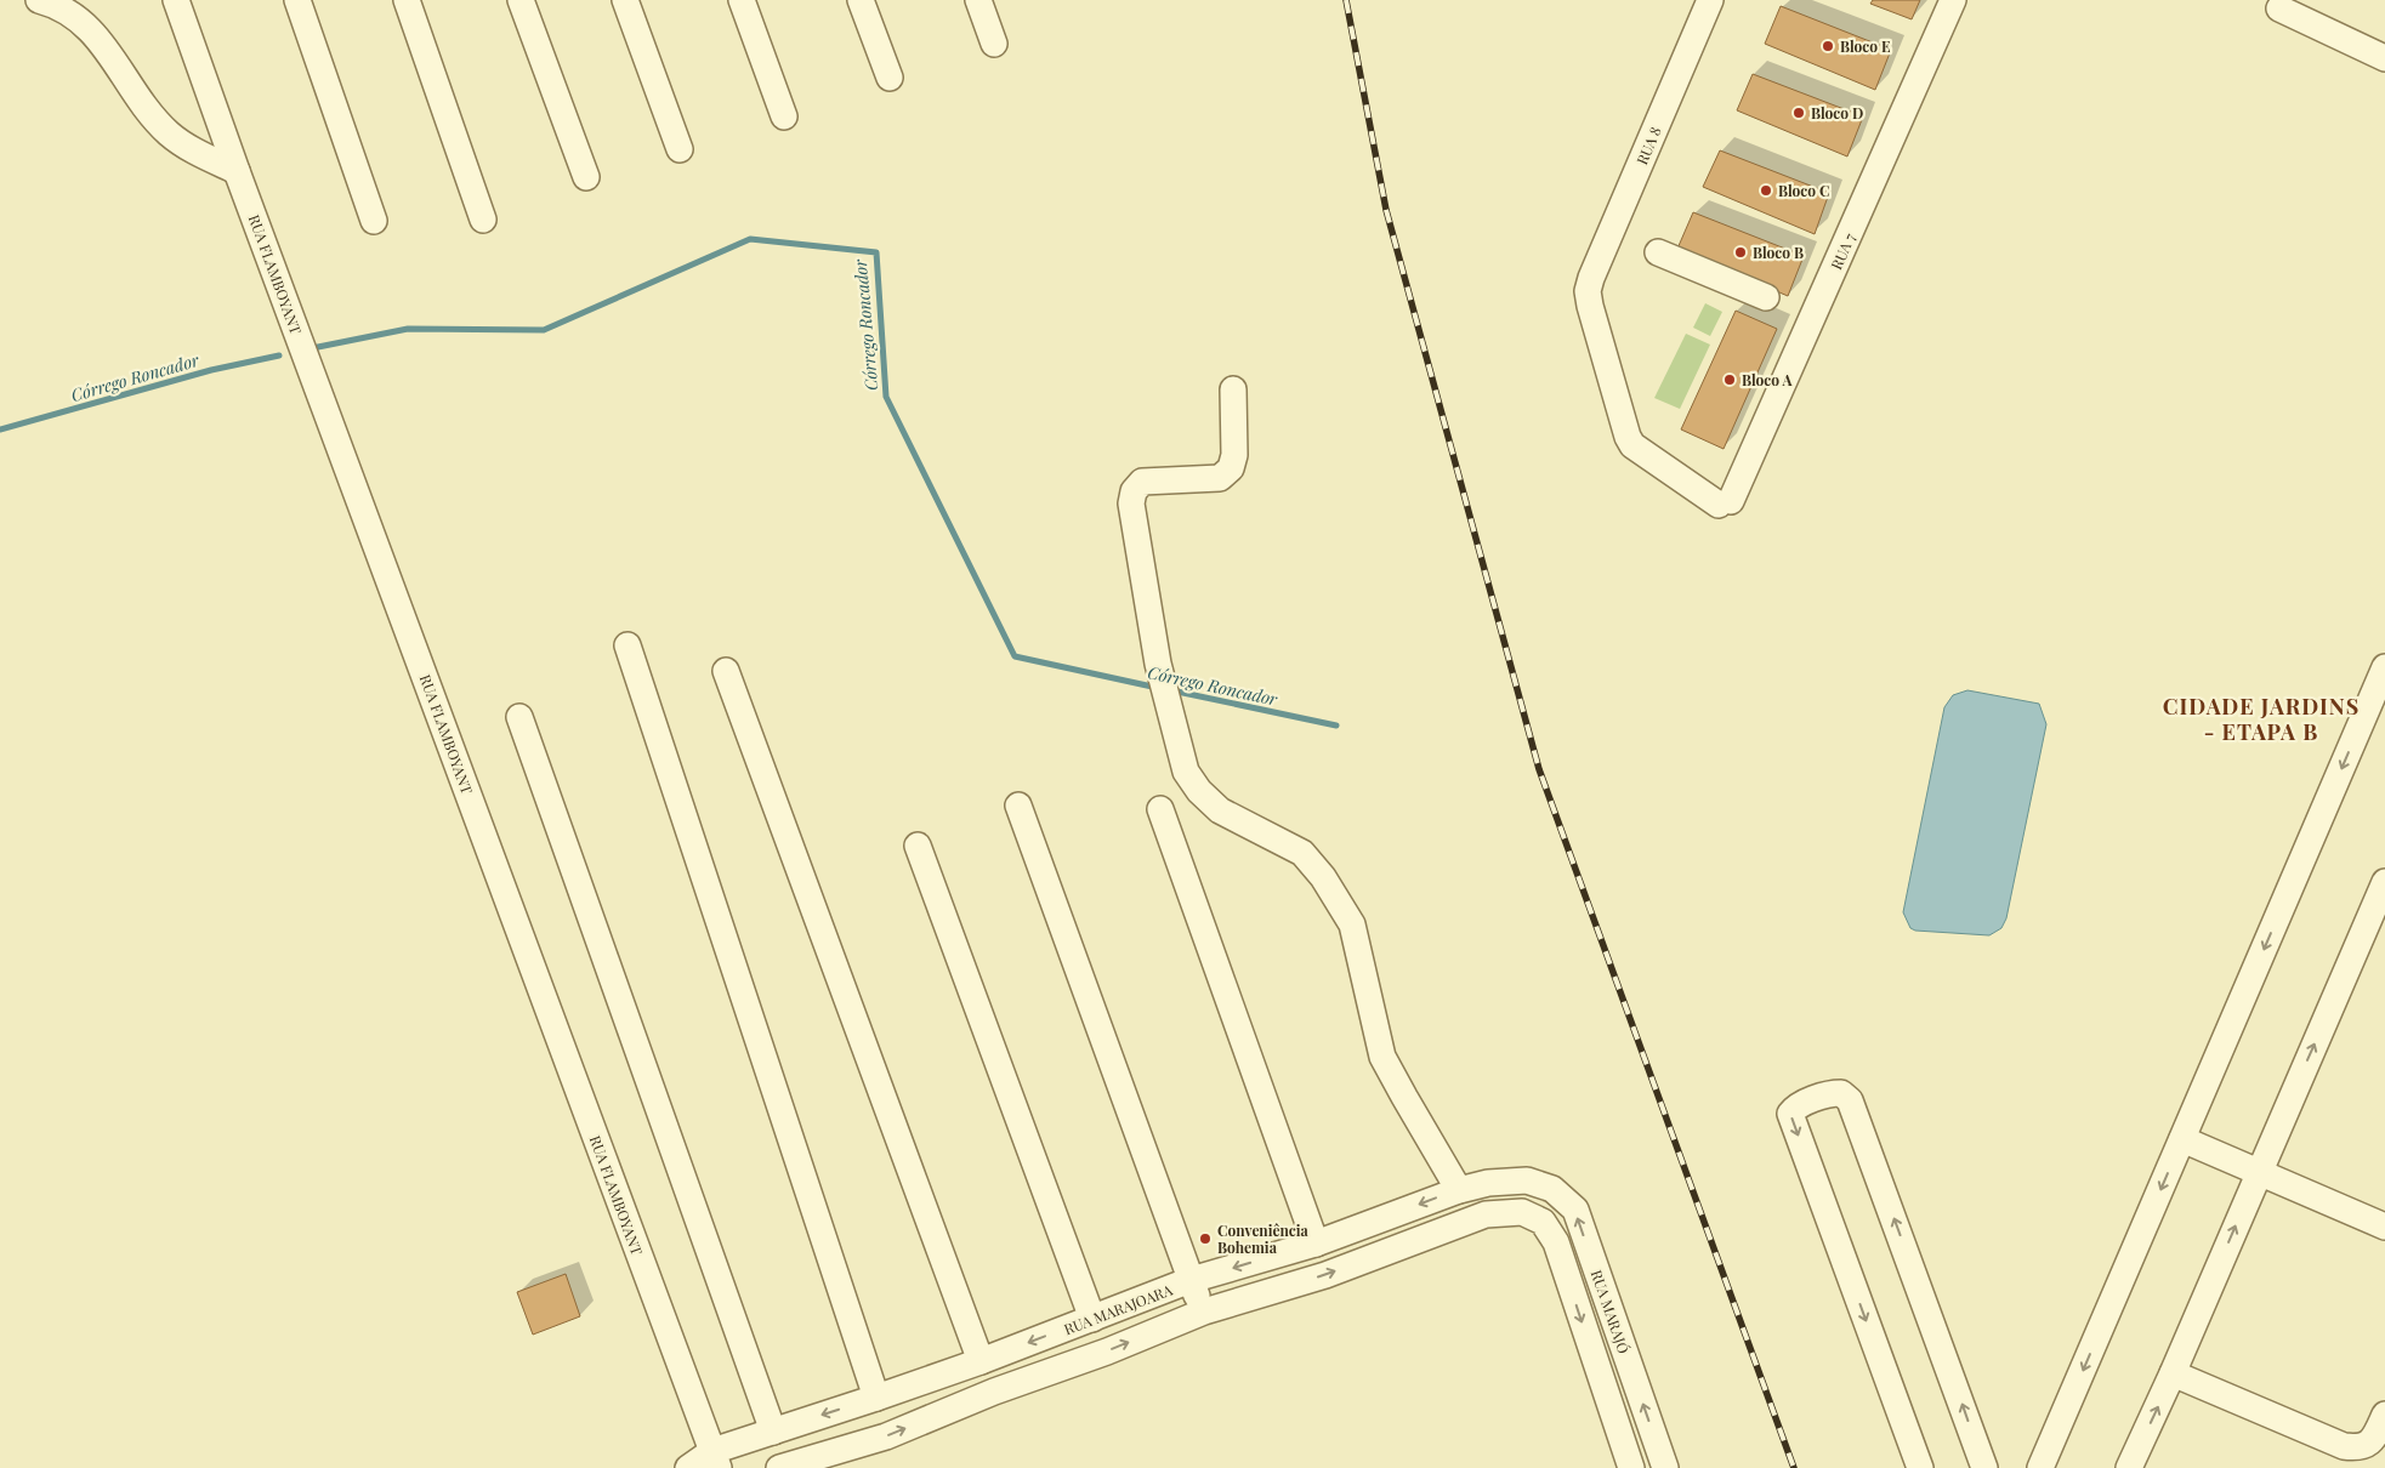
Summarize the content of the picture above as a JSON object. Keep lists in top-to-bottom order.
{
  "streets": {
    "street": [
      "RUA 8",
      "RUA 7",
      "RUA FLAMBOYANT",
      "RUA MARAJOARA",
      "RUA MARAJÓ"
    ]
  },
  "crossings": [
    ["RUA 8", "RUA 7"],
    ["RUA FLAMBOYANT", "RUA MARAJOARA"],
    ["RUA MARAJOARA", "RUA MARAJÓ"]
  ],
  "districts": ["CIDADE JARDINS - ETAPA B"],
  "water": ["Córrego Roncador"],
  "places": [
    "Bloco E",
    "Bloco D",
    "Bloco C",
    "Bloco B",
    "Bloco A",
    "Conveniência Bohemia"
  ]
}
